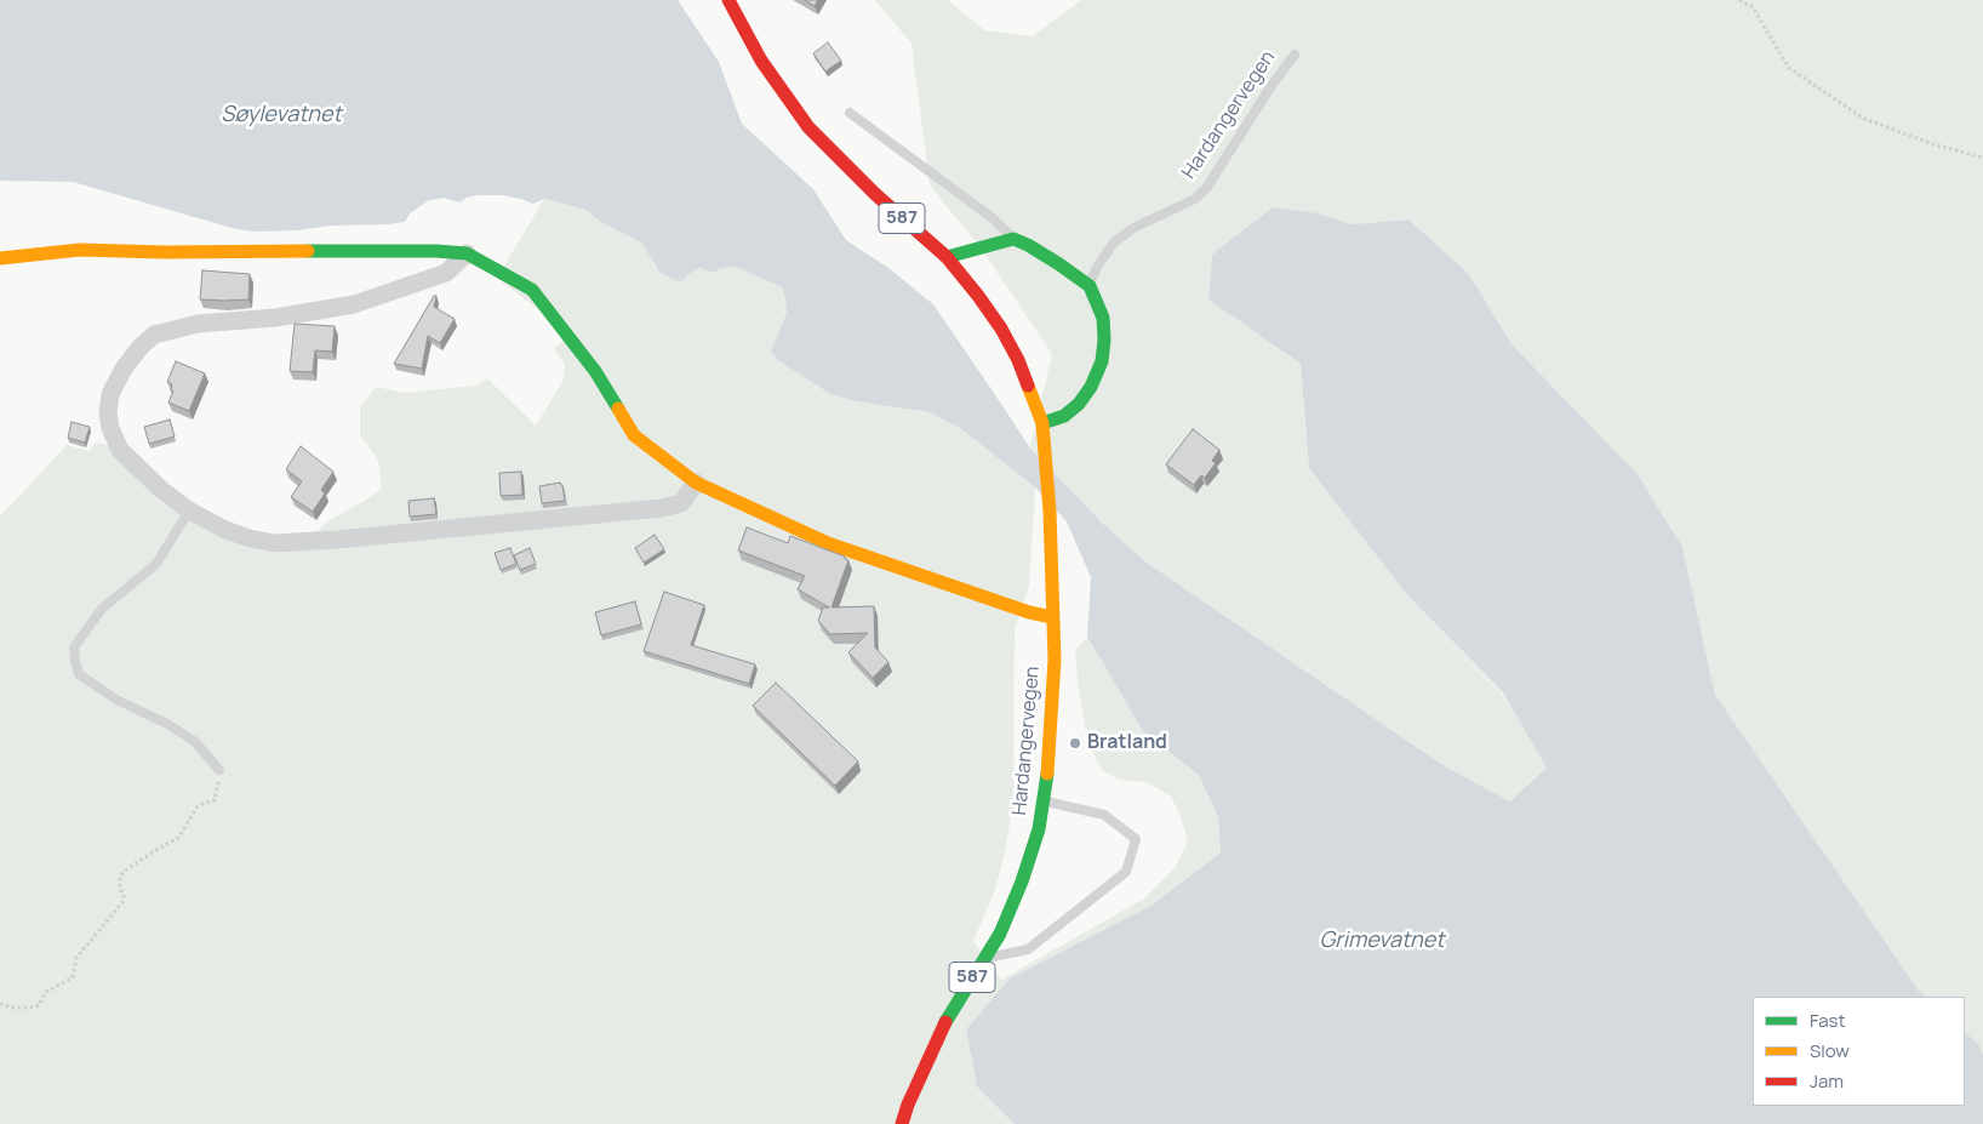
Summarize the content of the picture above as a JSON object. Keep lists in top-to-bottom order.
{
  "streets": {
    "street": ["Hardangervegen", "587"]
  },
  "crossings": [
    ["Hardangervegen", "587"]
  ],
  "water": ["Søylevatnet", "Grimevatnet"],
  "places": ["Bratland"],
  "legend": ["Fast", "Slow", "Jam"]
}
